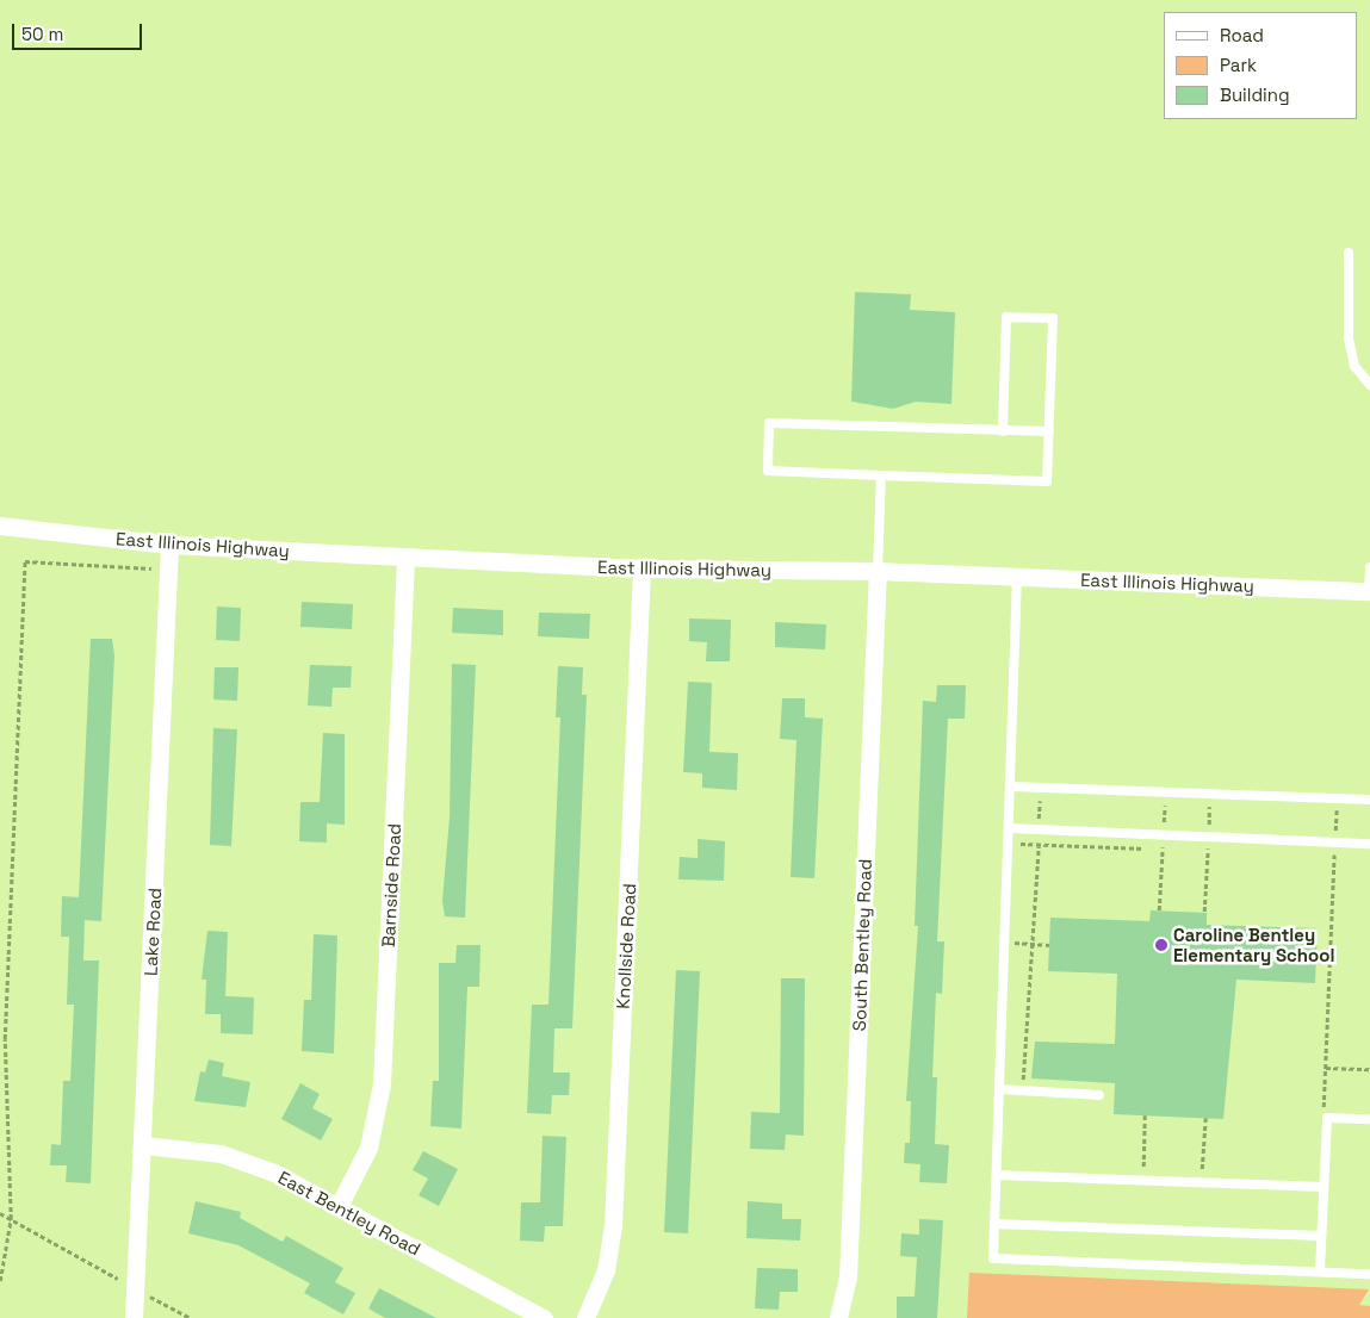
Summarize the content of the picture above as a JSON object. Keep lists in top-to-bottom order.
{
  "streets": {
    "street": [
      "East Illinois Highway",
      "Barnside Road",
      "Lake Road",
      "South Bentley Road",
      "Knollside Road",
      "East Bentley Road"
    ]
  },
  "crossings": [
    ["East Illinois Highway", "Barnside Road"],
    ["East Illinois Highway", "Lake Road"],
    ["East Illinois Highway", "South Bentley Road"],
    ["East Illinois Highway", "Knollside Road"],
    ["Barnside Road", "East Bentley Road"],
    ["Lake Road", "East Bentley Road"]
  ],
  "places": ["Caroline Bentley Elementary School"],
  "legend": ["Road", "Park", "Building"],
  "scale_bar": "50 m"
}
